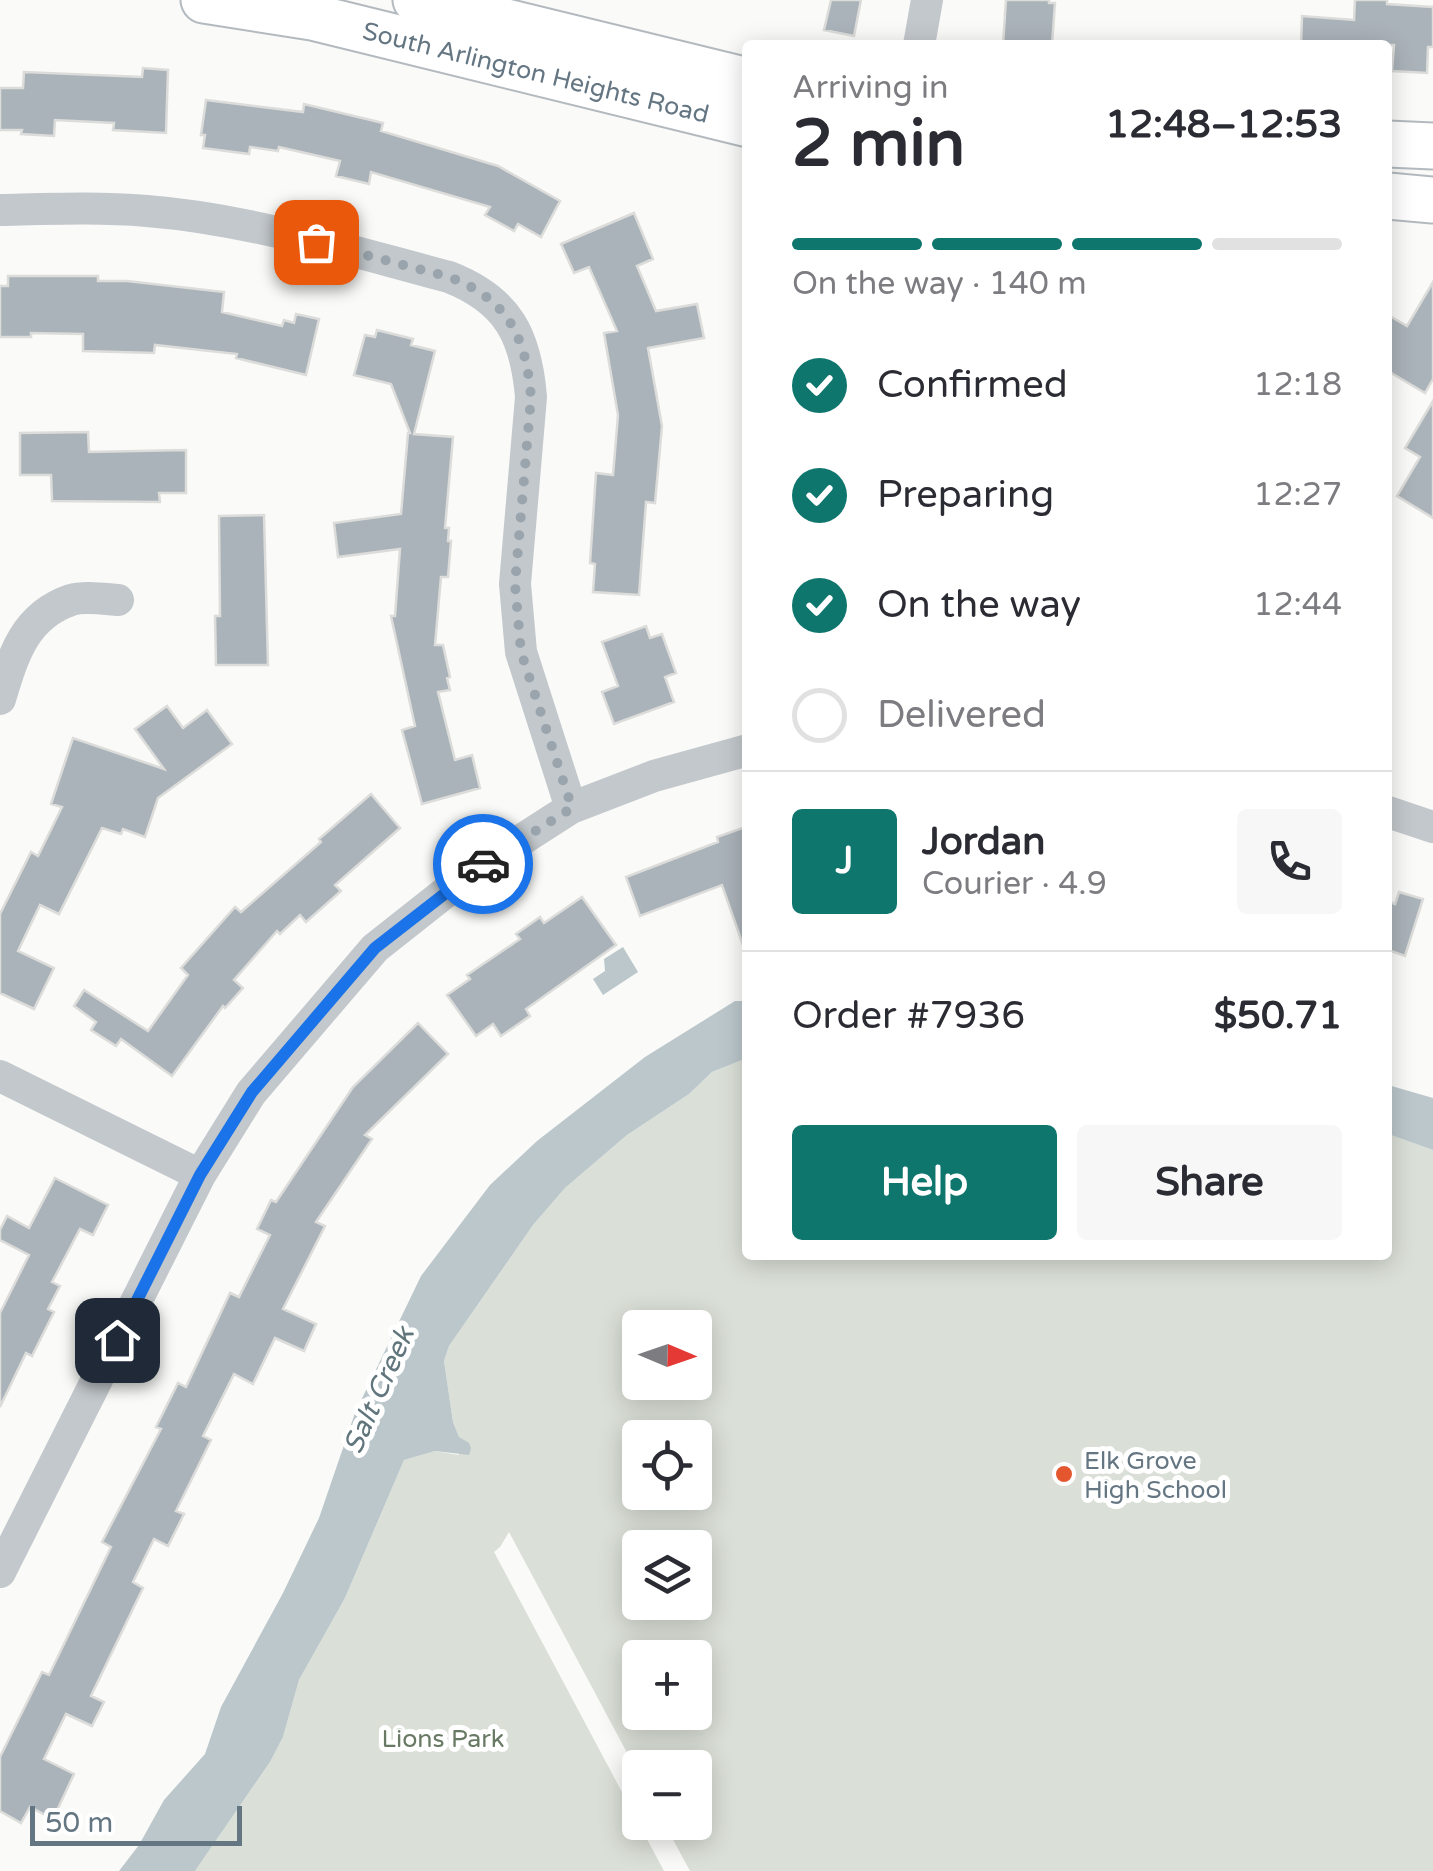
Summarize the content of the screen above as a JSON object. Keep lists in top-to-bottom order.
{
  "streets": {
    "main road": ["South Arlington Heights Road"]
  },
  "water": ["Salt Creek"],
  "parks": ["Lions Park"],
  "places": ["Elk Grove High School"],
  "scale_bar": "50 m",
  "north": "right",
  "page": {
    "heading": ["2 min", "Arriving in", "12:48–12:53"],
    "panel": [
      "Jordan",
      "Courier · 4.9",
      "Order #7936",
      "$50.71"
    ],
    "bar": "On the way · 140 m",
    "list": [
      ["Confirmed", "12:18"],
      ["Preparing", "12:27"],
      ["On the way", "12:44"],
      "Delivered"
    ],
    "round": "J",
    "buttons": ["Help", "Share"],
    "map_buttons": ["+", "−"],
    "scale": "50 m"
  }
}
